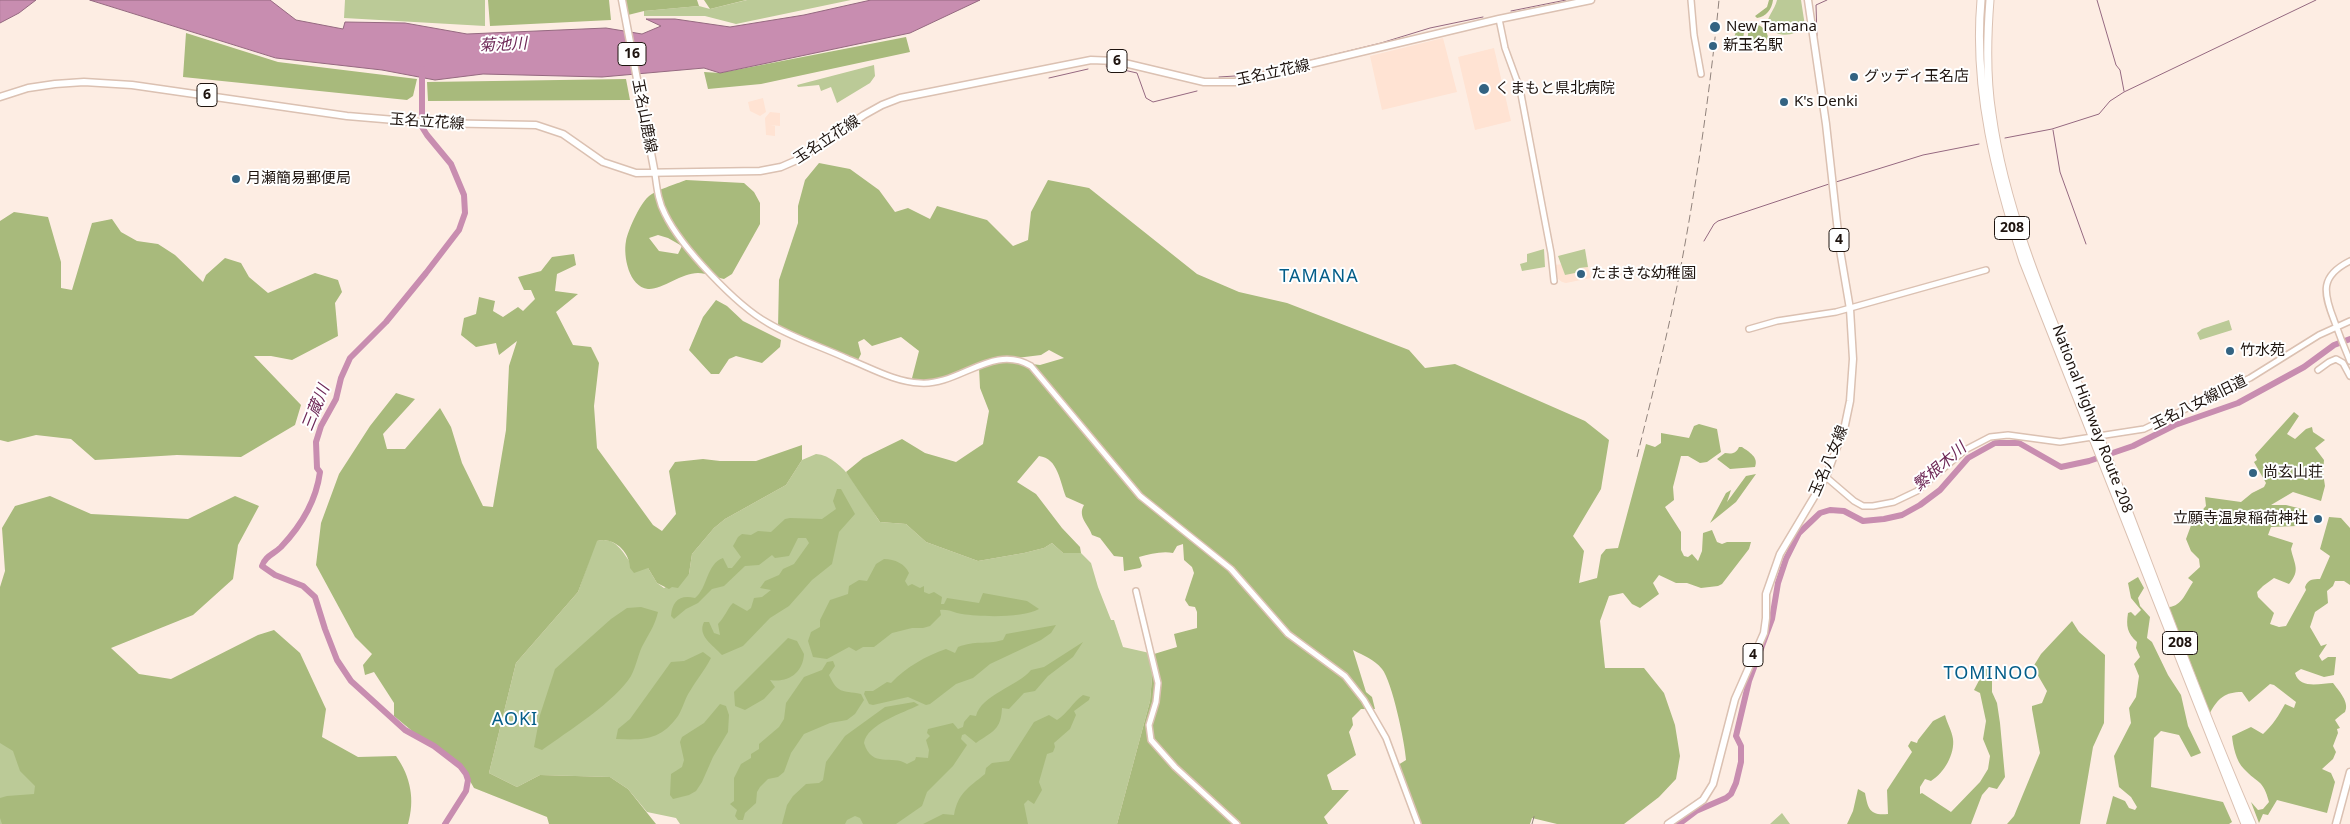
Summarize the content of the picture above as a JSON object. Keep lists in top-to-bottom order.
{
  "streets": {
    "highway": ["208", "National Highway Route 208"],
    "main road": [
      "16",
      "6",
      "玉名立花線",
      "玉名山鹿線",
      "4",
      "玉名八女線"
    ],
    "street": ["玉名八女線旧道"]
  },
  "crossings": [
    ["玉名立花線", "玉名山鹿線"],
    ["玉名八女線旧道", "National Highway Route 208"],
    ["玉名八女線旧道", "玉名八女線"]
  ],
  "districts": ["TAMANA", "TOMINOO", "AOKI"],
  "water": ["菊池川", "三蔵川", "繁根木川"],
  "places": [
    "New Tamana",
    "新玉名駅",
    "グッディ玉名店",
    "くまもと県北病院",
    "K's Denki",
    "月瀬簡易郵便局",
    "たまきな幼稚園",
    "竹水苑",
    "尚玄山荘",
    "立願寺温泉稲荷神社"
  ]
}
